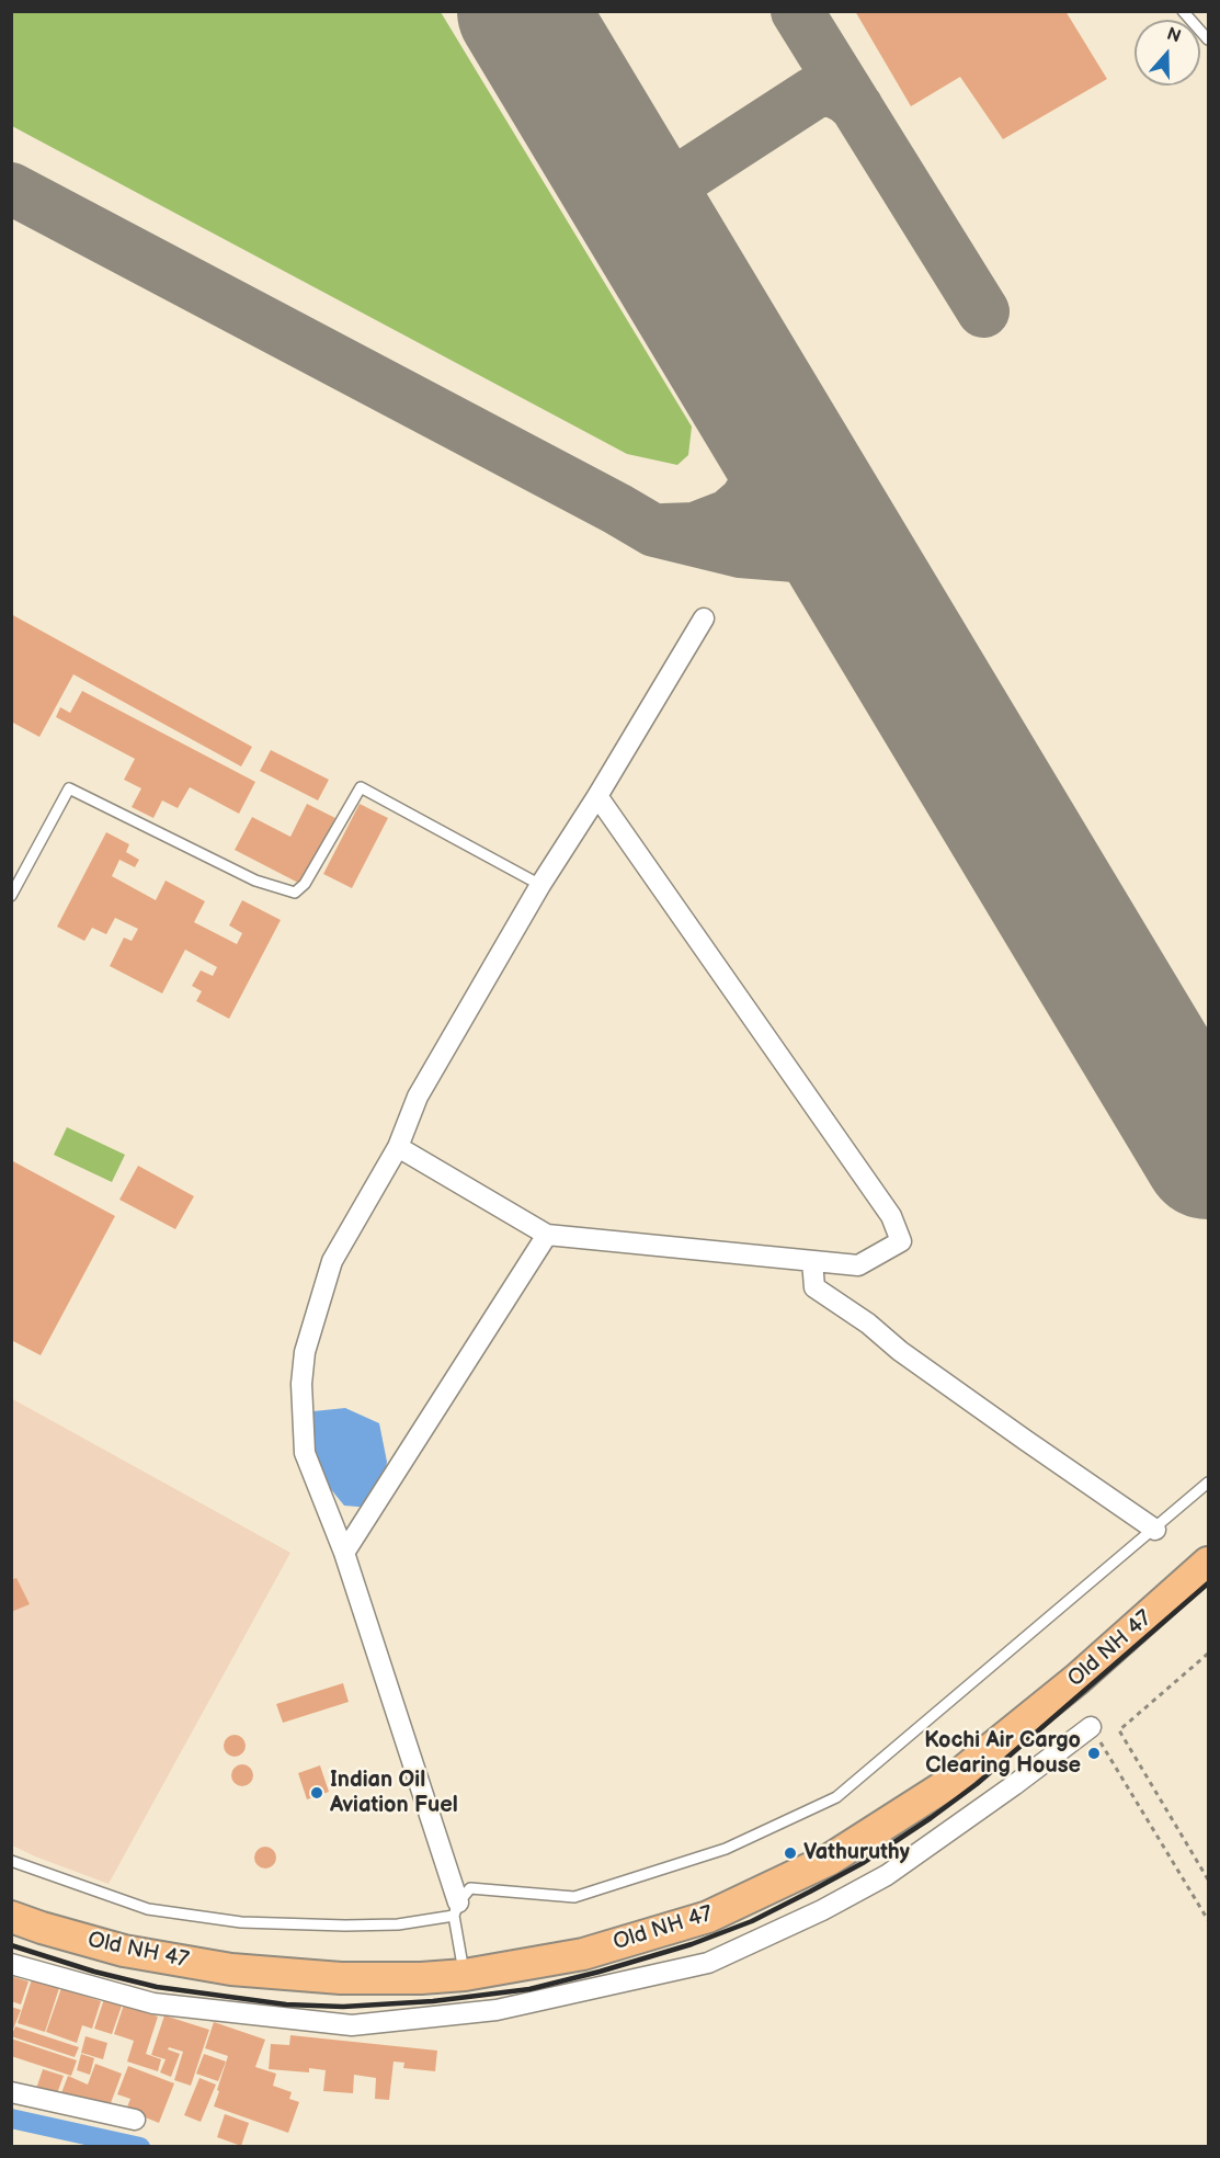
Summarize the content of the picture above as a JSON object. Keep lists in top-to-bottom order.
{
  "streets": {
    "main road": ["Old NH 47"]
  },
  "places": ["Kochi Air Cargo Clearing House", "Indian Oil Aviation Fuel", "Vathuruthy"],
  "north": "top"
}
